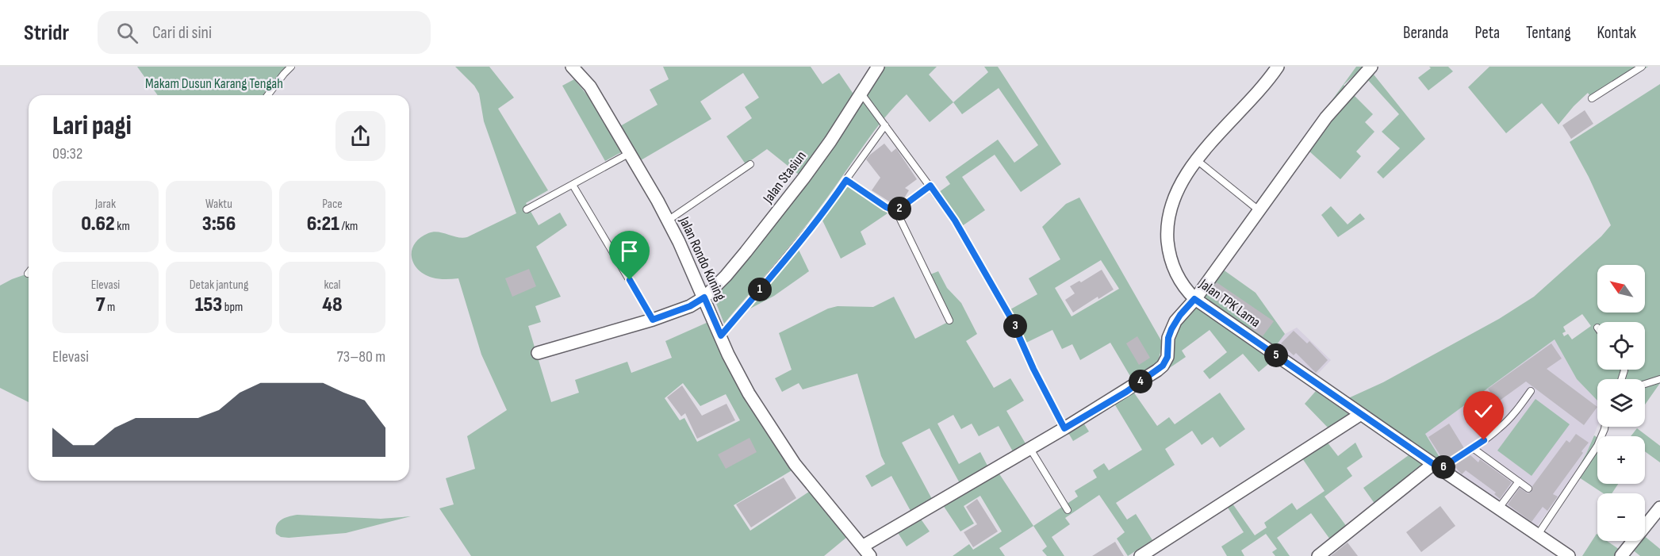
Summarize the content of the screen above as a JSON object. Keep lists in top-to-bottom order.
{
  "streets": {
    "street": ["Jalan Stasiun", "Jalan Rondo Kuning", "Jalan TPK Lama"]
  },
  "crossings": [
    ["Jalan Stasiun", "Jalan Rondo Kuning"]
  ],
  "parks": ["Makam Dusun Karang Tengah"],
  "north": "top left",
  "page": {
    "header": "Stridr",
    "search": "Cari di sini",
    "nav": [
      "Beranda",
      "Peta",
      "Tentang",
      "Kontak"
    ],
    "heading": ["Lari pagi", "09:32"],
    "stats": [
      ["Jarak", "0.62 km"],
      ["Waktu", "3:56"],
      ["Pace", "6:21 /km"],
      ["Elevasi", "7 m"],
      ["Detak jantung", "153 bpm"],
      ["kcal", "48"]
    ],
    "pins": [
      "2",
      "1",
      "3",
      "5",
      "4",
      "6"
    ],
    "map_buttons": ["+", "−"],
    "chart": ["Elevasi", "73–80 m"]
  }
}
